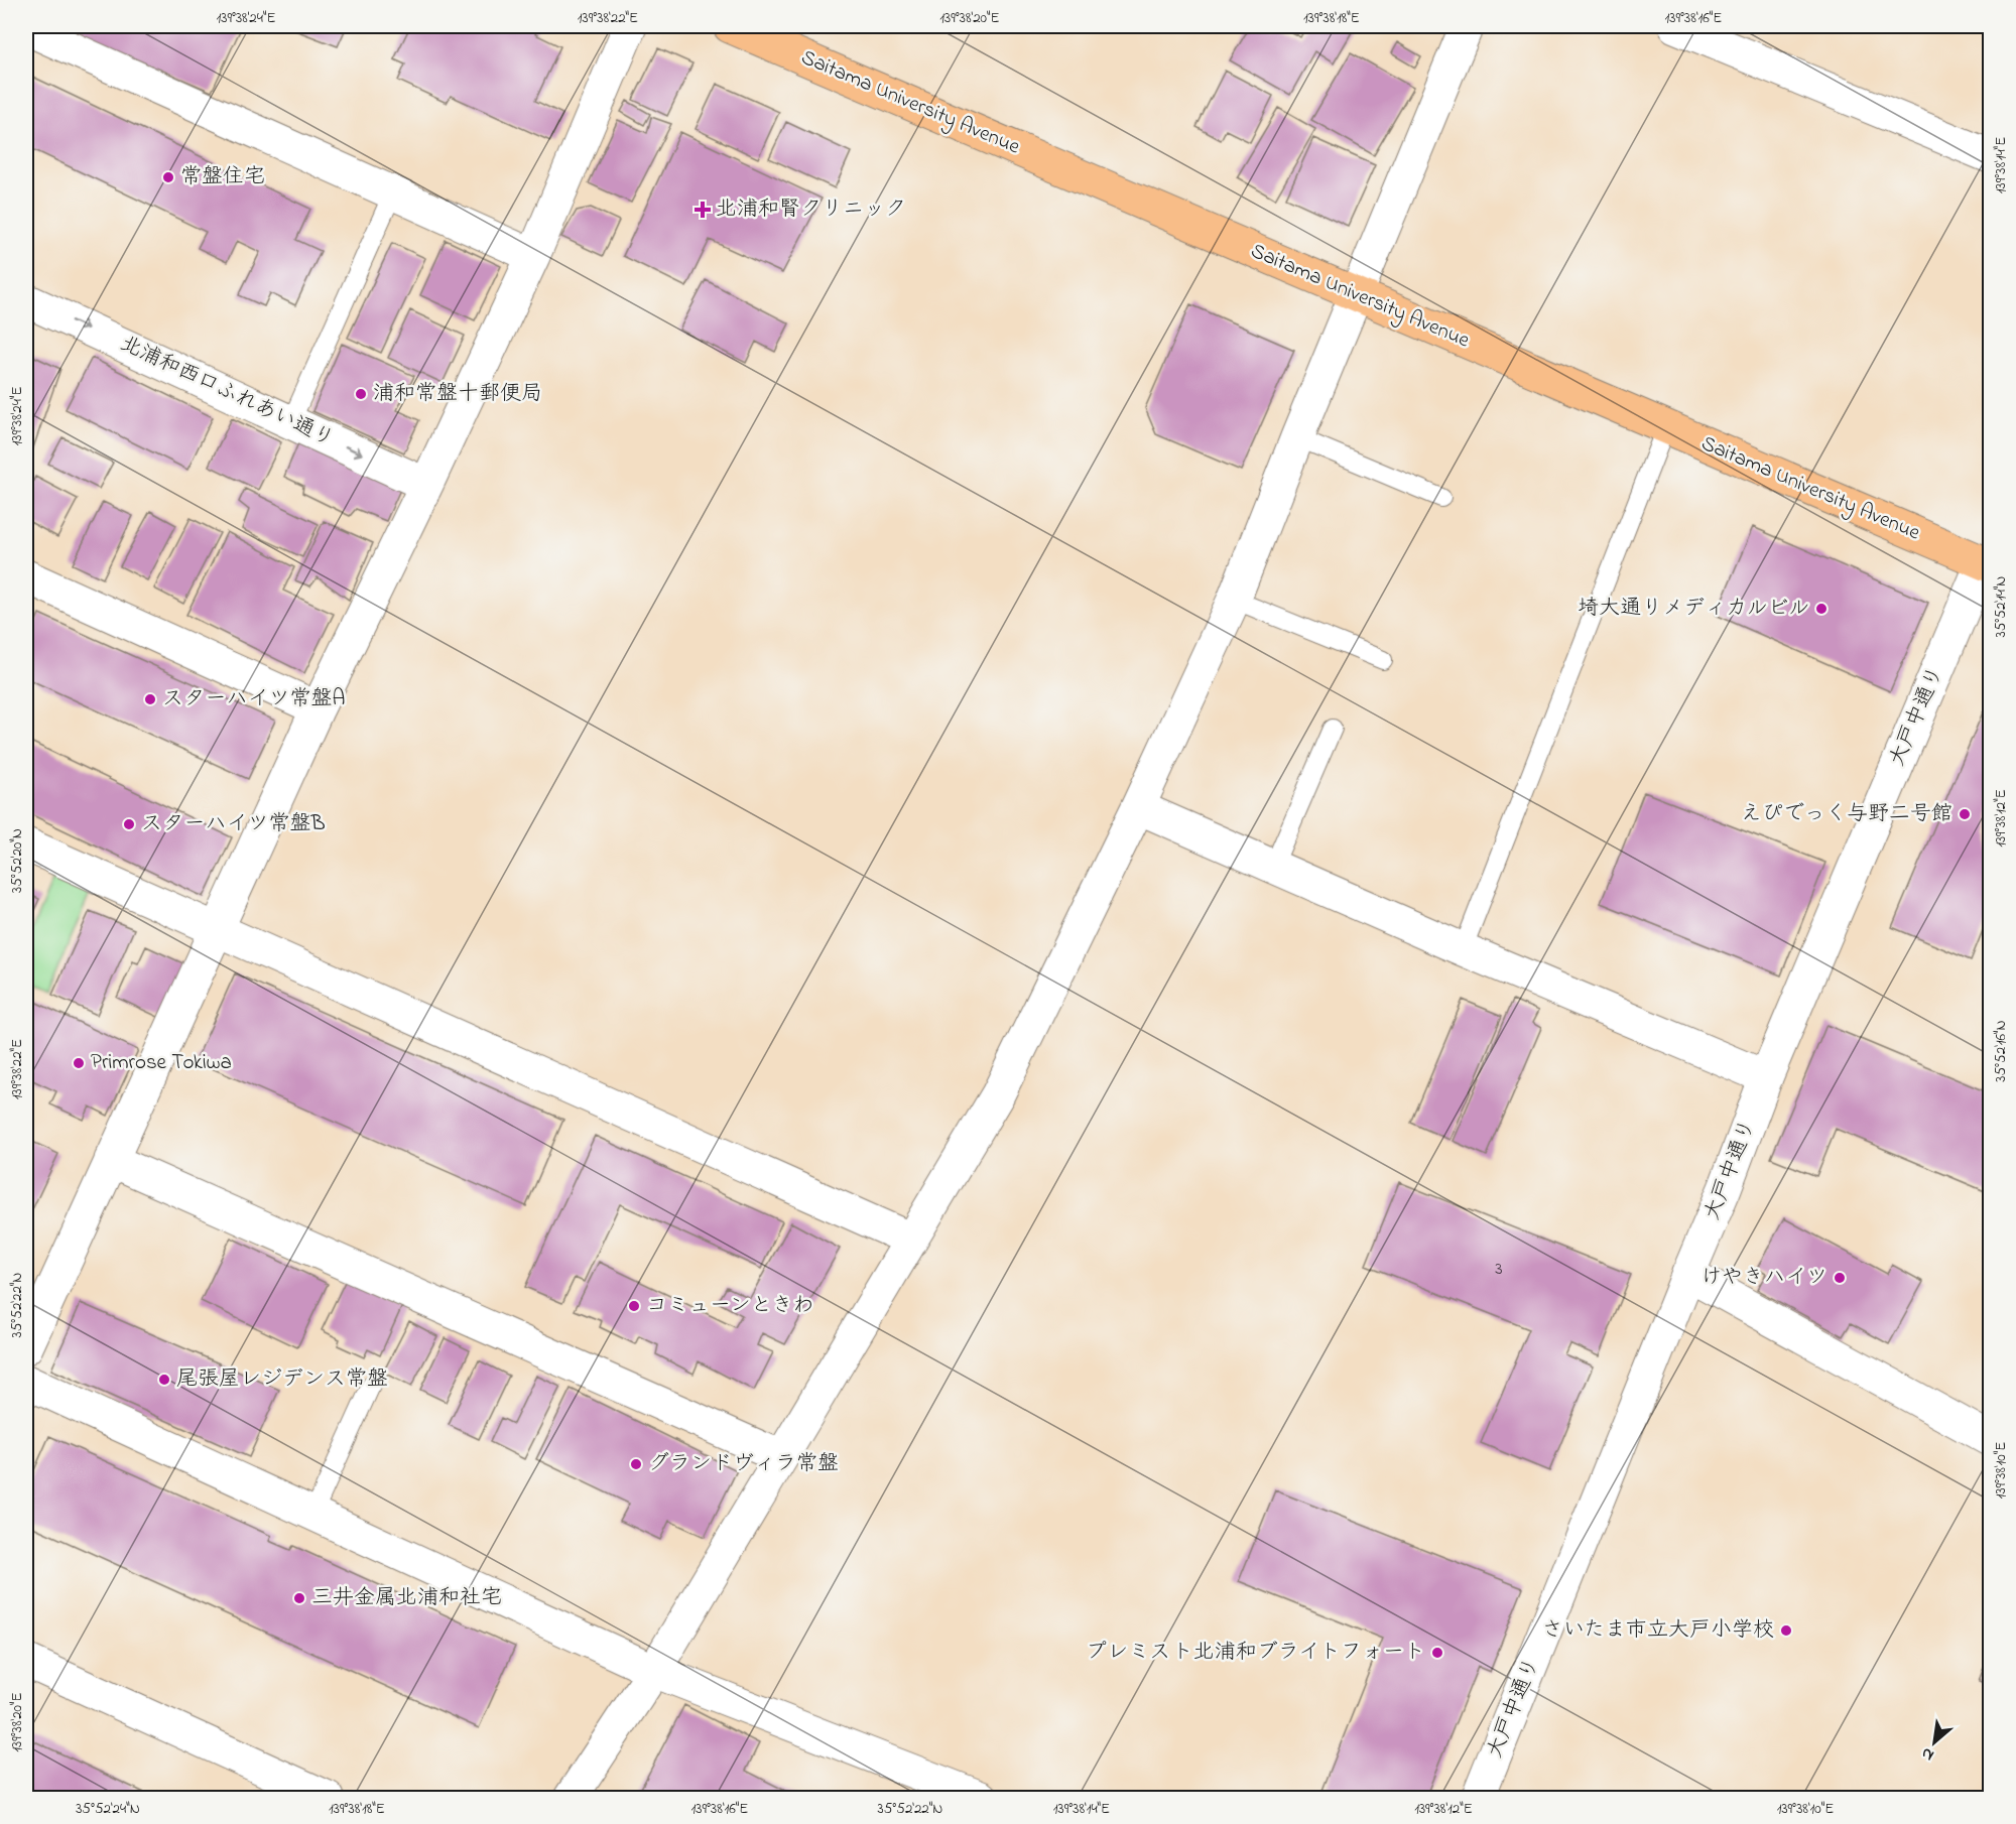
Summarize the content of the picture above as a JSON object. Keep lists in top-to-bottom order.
{
  "streets": {
    "highway": ["Saitama University Avenue"],
    "street": ["北浦和西口ふれあい通り", "大戸中通り"]
  },
  "crossings": [
    ["Saitama University Avenue", "大戸中通り"]
  ],
  "places": {
    "other": [
      "常盤住宅",
      "浦和常盤十郵便局",
      "埼大通りメディカルビル",
      "スターハイツ常盤A",
      "えぴでっく与野二号館",
      "スターハイツ常盤B",
      "Primrose Tokiwa",
      "けやきハイツ",
      "コミューンときわ",
      "尾張屋レジデンス常盤",
      "グランドヴィラ常盤",
      "三井金属北浦和社宅",
      "さいたま市立大戸小学校",
      "プレミスト北浦和ブライトフォート"
    ],
    "health": ["北浦和腎クリニック"]
  },
  "house_numbers": ["3"],
  "north": "bottom left",
  "coordinates": [
    "139°38'24\"E",
    "139°38'22\"E",
    "139°38'20\"E",
    "139°38'18\"E",
    "139°38'16\"E",
    "139°38'14\"E",
    "35°52'14\"N",
    "139°38'12\"E",
    "35°52'20\"N",
    "35°52'16\"N",
    "35°52'22\"N",
    "139°38'10\"E",
    "35°52'24\"N"
  ]
}
